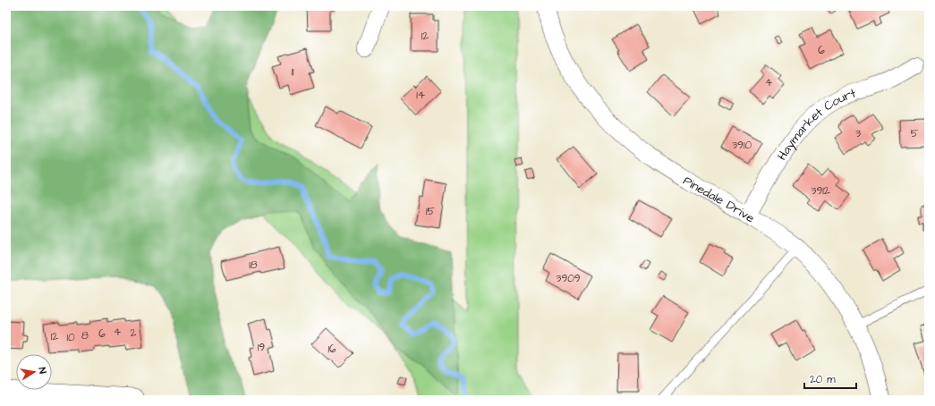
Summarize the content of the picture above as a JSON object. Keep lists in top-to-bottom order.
{
  "streets": {
    "street": ["Haymarket Court", "Pinedale Drive"]
  },
  "crossings": [
    ["Haymarket Court", "Pinedale Drive"]
  ],
  "house_numbers": [
    "12",
    "6",
    "11",
    "4",
    "14",
    "3",
    "5",
    "3910",
    "3912",
    "15",
    "18",
    "3909",
    "4",
    "2",
    "6",
    "8",
    "12",
    "10",
    "19",
    "16"
  ],
  "scale_bar": "20 m",
  "north": "right"
}
